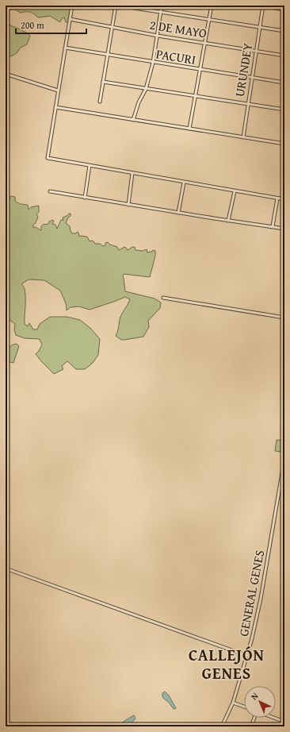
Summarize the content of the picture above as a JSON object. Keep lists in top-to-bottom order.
{
  "streets": {
    "street": [
      "2 DE MAYO",
      "PACURI",
      "URUNDEY",
      "GENERAL GENES"
    ]
  },
  "crossings": [
    ["2 DE MAYO", "URUNDEY"],
    ["PACURI", "URUNDEY"]
  ],
  "districts": ["CALLEJÓN GENES"],
  "scale_bar": "200 m",
  "north": "top left"
}
